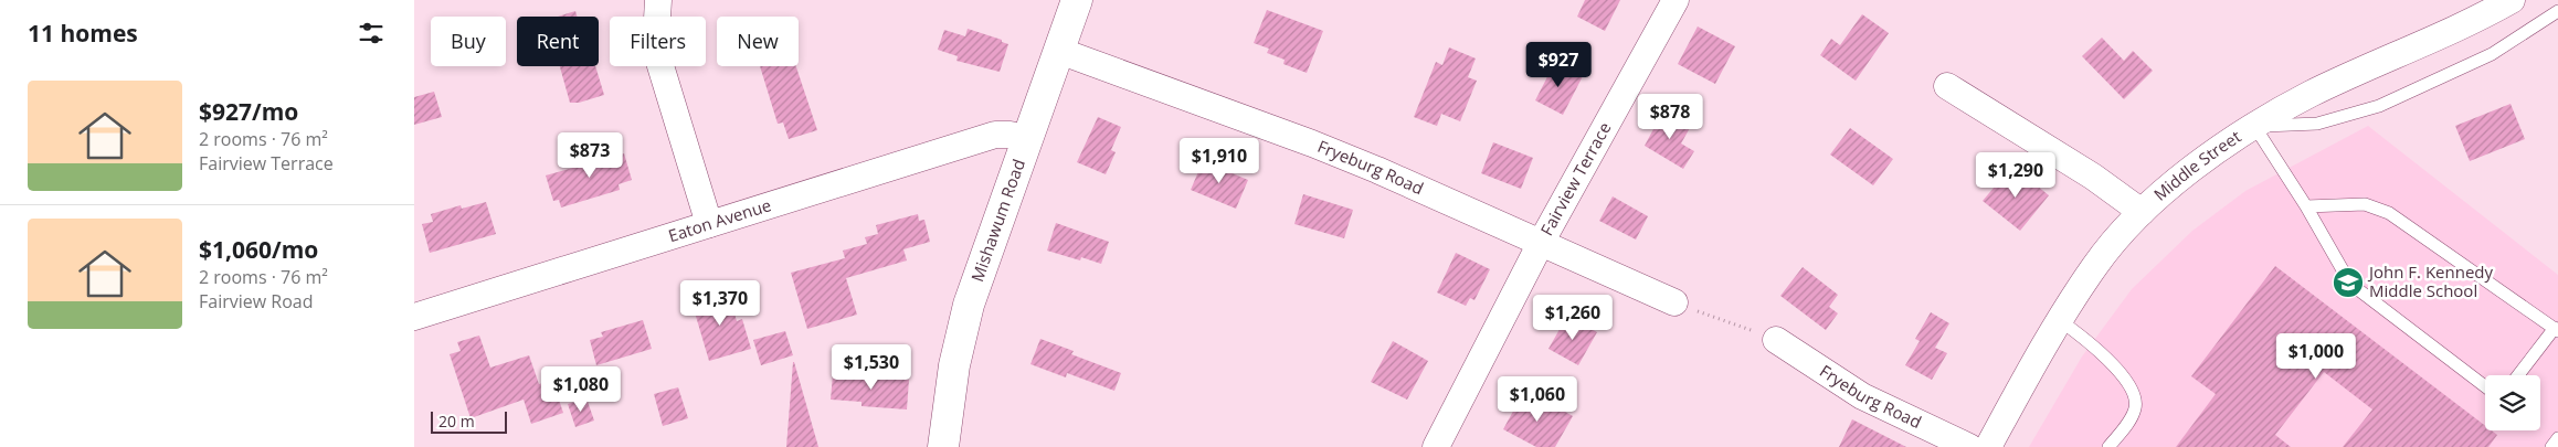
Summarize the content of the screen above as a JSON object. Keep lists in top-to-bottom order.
{
  "streets": {
    "main road": ["Mishawum Road"],
    "street": [
      "Middle Street",
      "Fryeburg Road",
      "Fairview Terrace",
      "Eaton Avenue"
    ]
  },
  "crossings": [
    ["Fryeburg Road", "Fairview Terrace"],
    ["Fryeburg Road", "Mishawum Road"],
    ["Eaton Avenue", "Mishawum Road"]
  ],
  "places": {
    "school or university": ["John F. Kennedy Middle School"]
  },
  "scale_bar": "20 m",
  "page": {
    "heading": "11 homes",
    "chip": [
      "Buy",
      "Rent",
      "Filters",
      "New"
    ],
    "price": [
      "$927",
      "$878",
      "$873",
      "$1,910",
      "$1,290",
      "$1,370",
      "$1,260",
      "$1,000",
      "$1,530",
      "$1,080",
      "$1,060"
    ],
    "list": [
      {
        "name": "$927/mo",
        "note": "2 rooms · 76 m² · Fairview Terrace"
      },
      {
        "name": "$1,060/mo",
        "note": "2 rooms · 76 m² · Fairview Road"
      }
    ],
    "scale": "20 m"
  }
}
